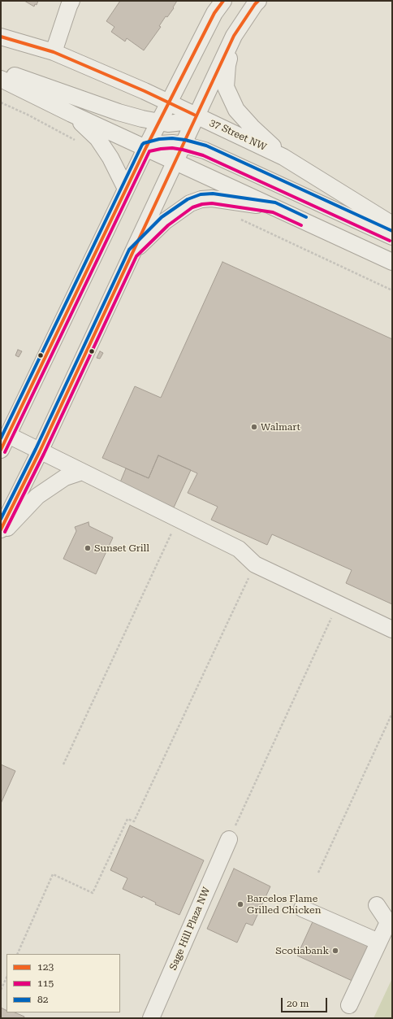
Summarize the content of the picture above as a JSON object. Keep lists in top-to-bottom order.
{
  "streets": {
    "street": ["37 Street NW", "Sage Hill Plaza NW"]
  },
  "places": [
    "Walmart",
    "Sunset Grill",
    "Barcelos Flame Grilled Chicken",
    "Scotiabank"
  ],
  "lines": ["transit line 123", "transit line 82", "transit line 115"],
  "legend": ["123", "115", "82"],
  "scale_bar": "20 m"
}
